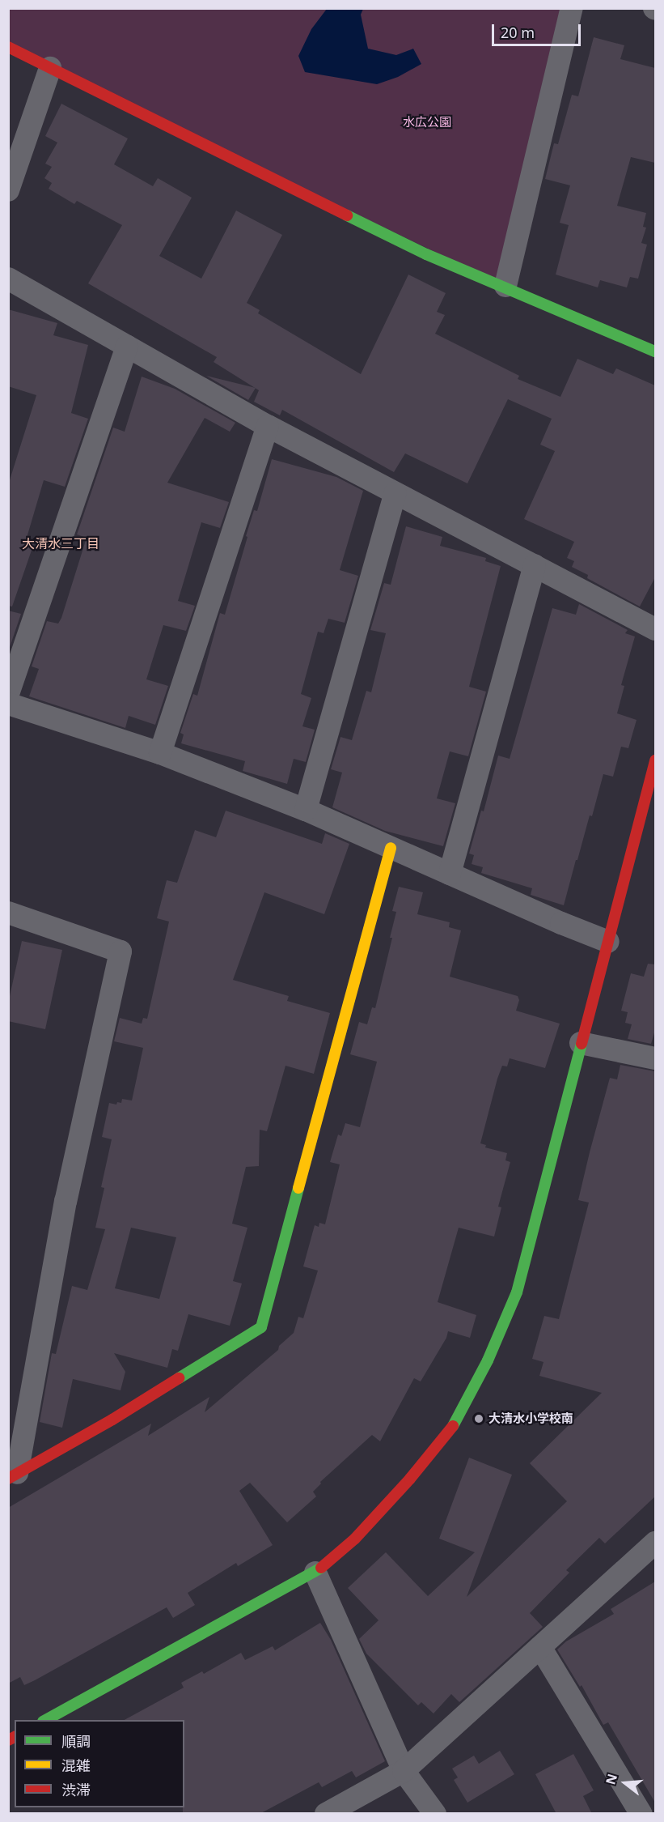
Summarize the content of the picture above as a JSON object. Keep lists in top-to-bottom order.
{
  "districts": ["大清水三丁目"],
  "parks": ["水広公園"],
  "places": ["大清水小学校南"],
  "legend": ["順調", "混雑", "渋滞"],
  "scale_bar": "20 m",
  "north": "left"
}
